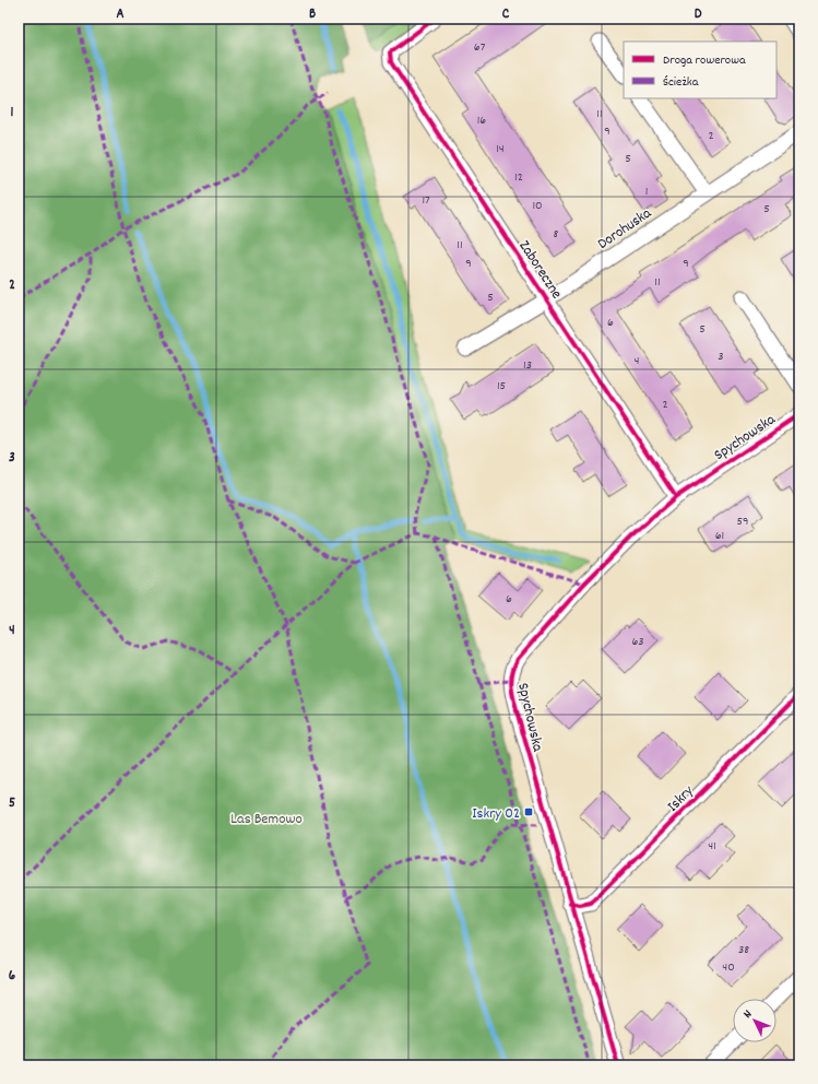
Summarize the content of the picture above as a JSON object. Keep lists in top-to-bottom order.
{
  "streets": {
    "street": [
      "Dorohuska",
      "Zaboreczne",
      "Spychowska",
      "Iskry"
    ]
  },
  "crossings": [
    ["Dorohuska", "Zaboreczne"],
    ["Zaboreczne", "Spychowska"],
    ["Spychowska", "Iskry"]
  ],
  "parks": ["Las Bemowo"],
  "places": {
    "transit": ["Iskry 02"]
  },
  "house_numbers": [
    "67",
    "11",
    "16",
    "9",
    "2",
    "14",
    "5",
    "12",
    "1",
    "17",
    "10",
    "5",
    "8",
    "11",
    "9",
    "9",
    "11",
    "5",
    "6",
    "5",
    "3",
    "4",
    "13",
    "15",
    "2",
    "59",
    "61",
    "6",
    "63",
    "41",
    "38",
    "40"
  ],
  "legend": ["Droga rowerowa", "Ścieżka"],
  "north": "top left",
  "grid": {
    "columns": [
      "A",
      "B",
      "C",
      "D"
    ],
    "rows": [
      "1",
      "2",
      "3",
      "4",
      "5",
      "6"
    ]
  }
}
